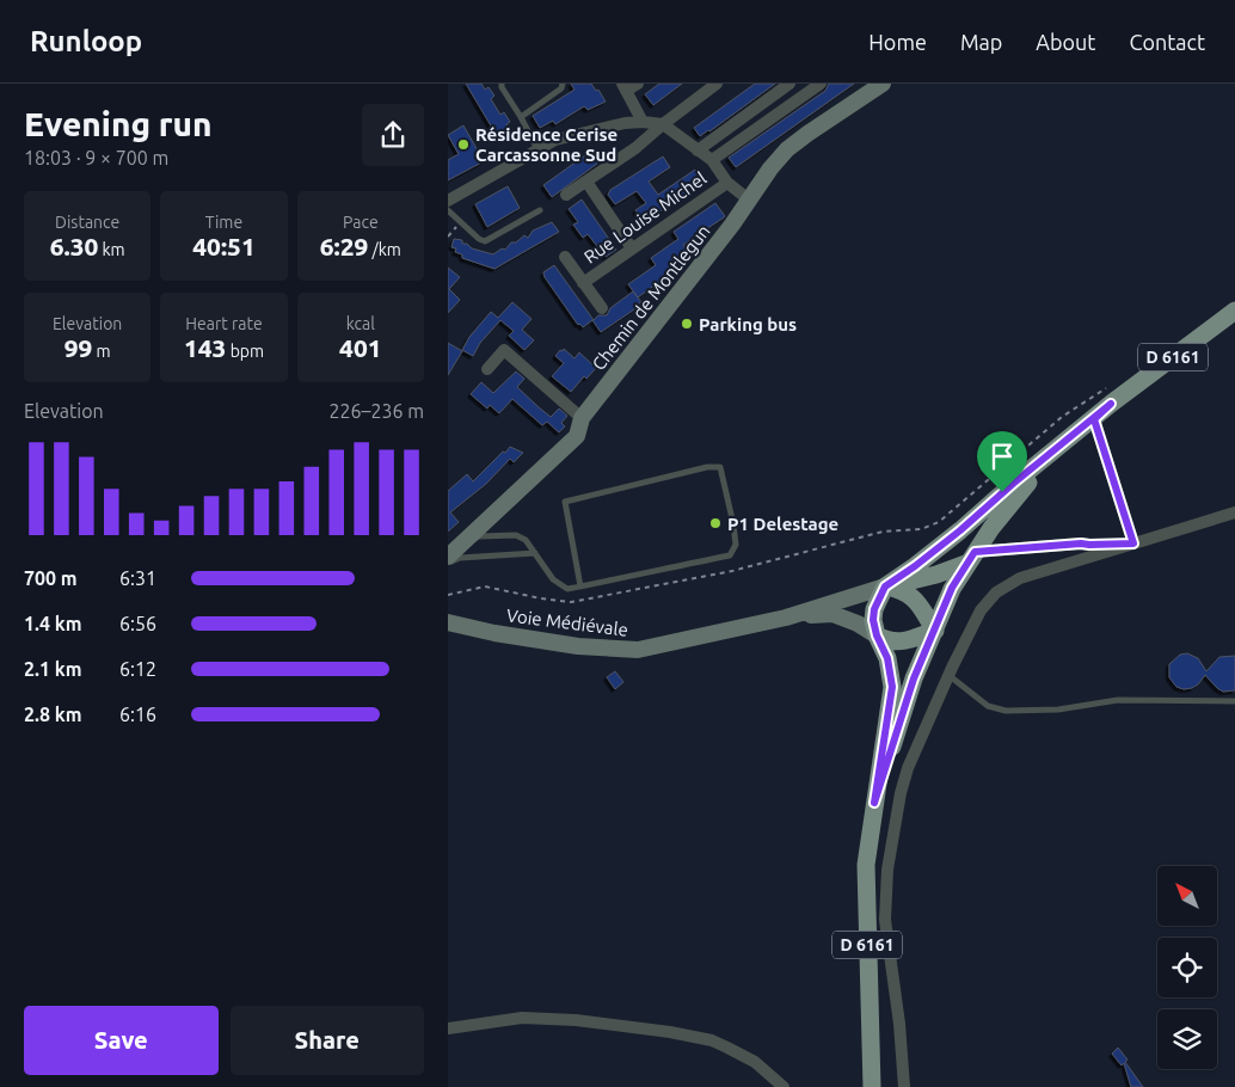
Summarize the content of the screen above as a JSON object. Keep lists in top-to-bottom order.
{
  "streets": {
    "main road": ["D 6161"],
    "street": ["Rue Louise Michel", "Chemin de Montlegun", "Voie Médiévale"]
  },
  "places": ["Résidence Cerise Carcassonne Sud", "Parking bus", "P1 Delestage"],
  "north": "top left",
  "page": {
    "header": "Runloop",
    "nav": [
      "Home",
      "Map",
      "About",
      "Contact"
    ],
    "heading": ["Evening run", "18:03 · 9 × 700 m"],
    "stats": [
      ["Distance", "6.30 km"],
      ["Time", "40:51"],
      ["Pace", "6:29 /km"],
      ["Elevation", "99 m"],
      ["Heart rate", "143 bpm"],
      ["kcal", "401"]
    ],
    "chart": ["Elevation", "226–236 m"],
    "list": [
      {
        "name": "700 m",
        "note": "6:31"
      },
      {
        "name": "1.4 km",
        "note": "6:56"
      },
      {
        "name": "2.1 km",
        "note": "6:12"
      },
      {
        "name": "2.8 km",
        "note": "6:16"
      }
    ],
    "buttons": ["Save", "Share"]
  }
}
